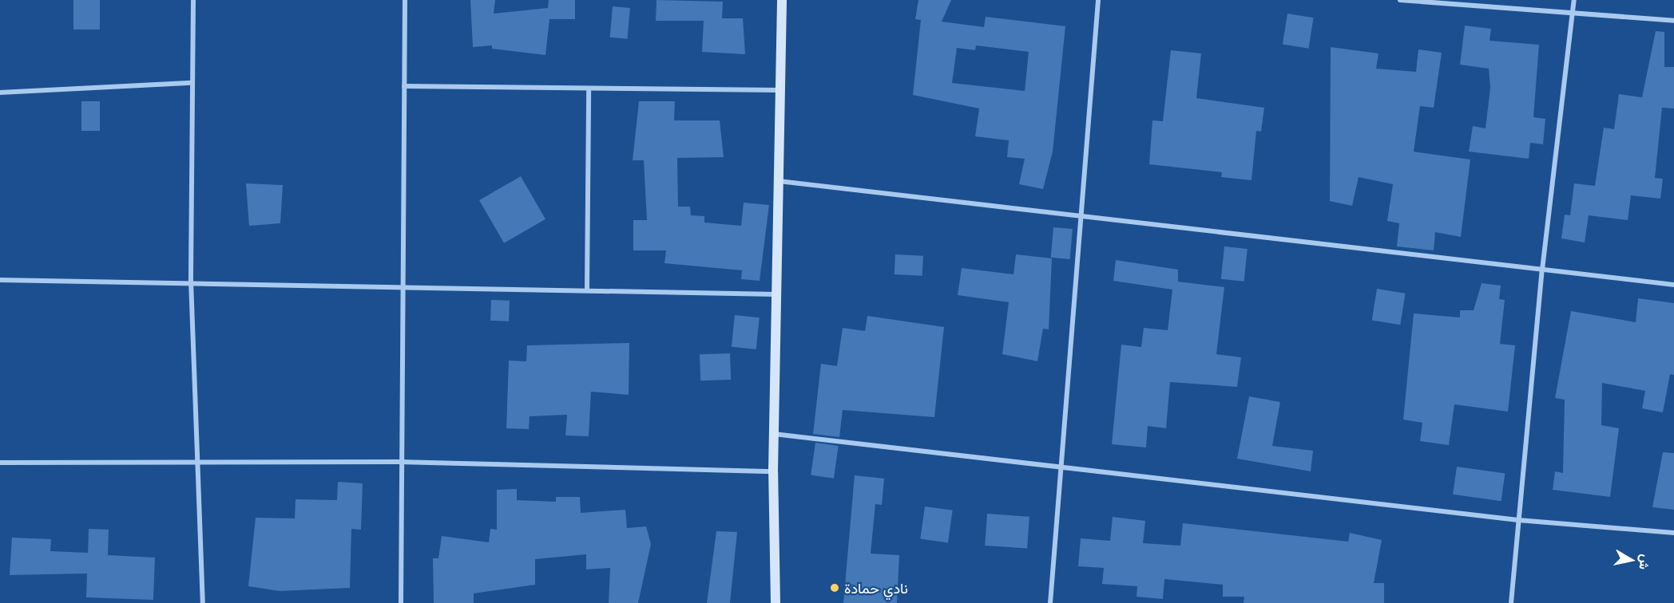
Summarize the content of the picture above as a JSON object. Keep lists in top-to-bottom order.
{
  "places": ["نادي حمادة"],
  "north": "right"
}
